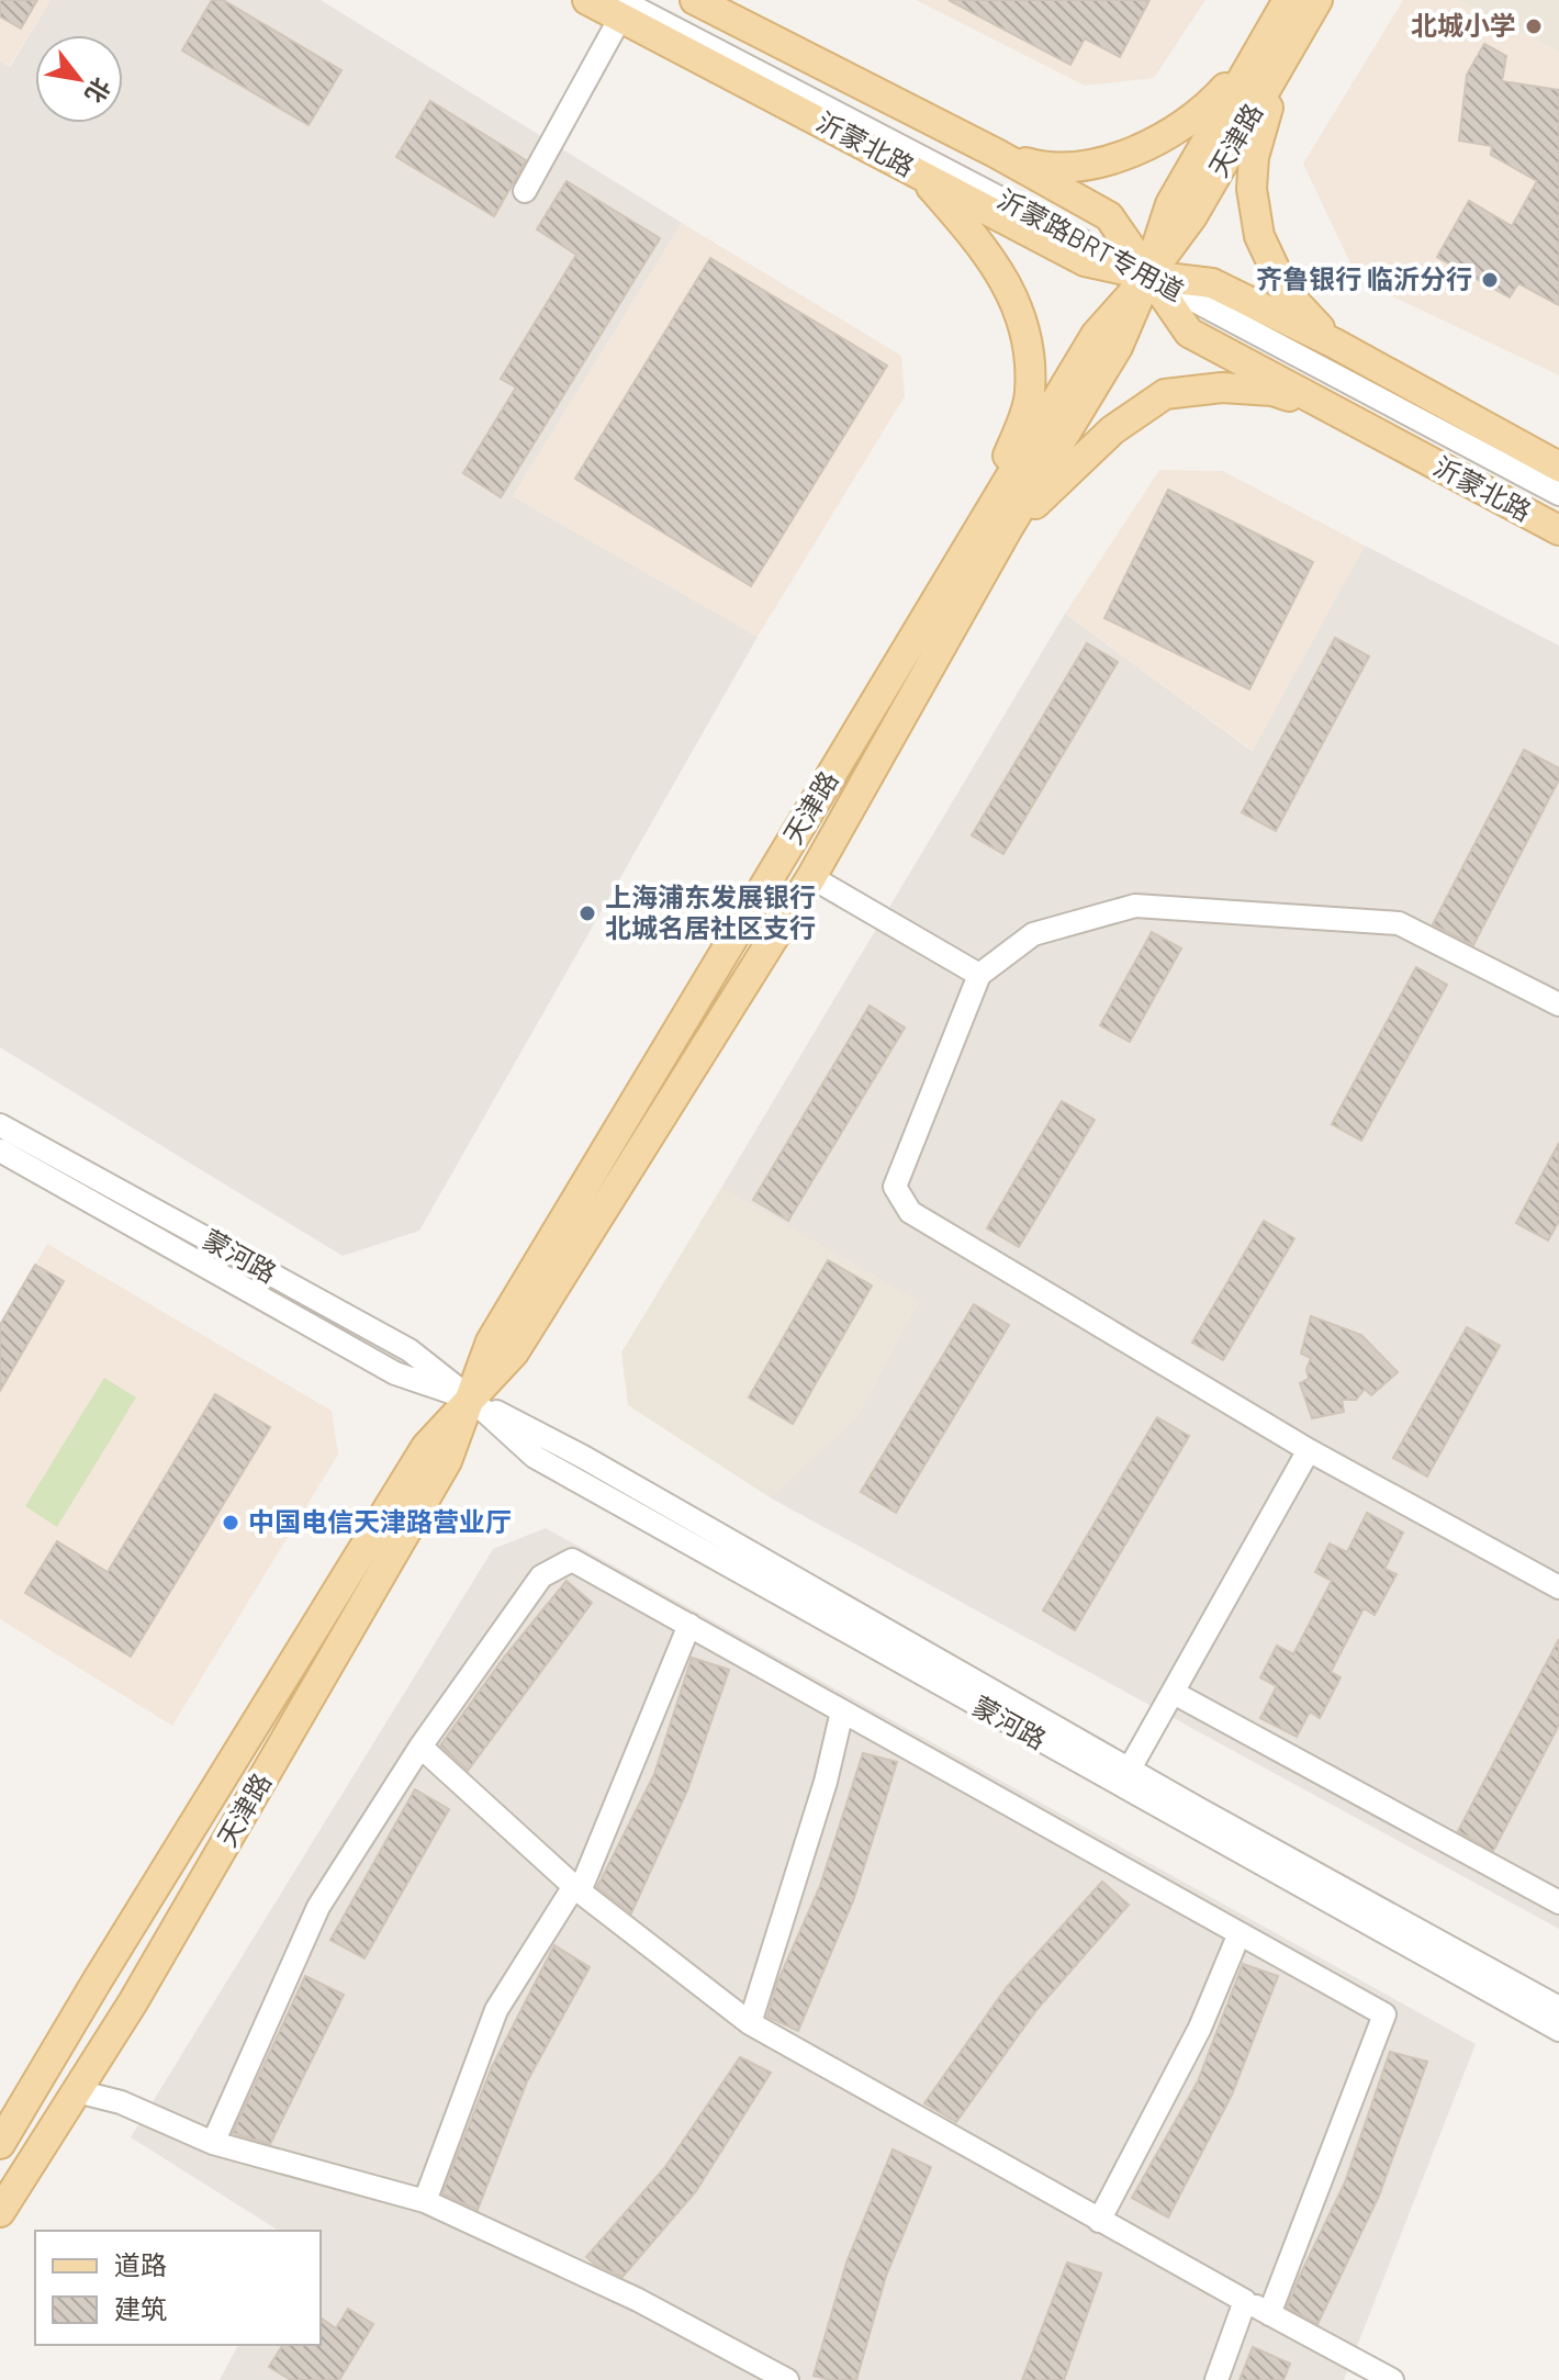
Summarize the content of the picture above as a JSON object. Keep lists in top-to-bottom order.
{
  "streets": {
    "main road": ["天津路", "沂蒙北路"],
    "street": ["沂蒙路BRT专用道", "蒙河路"]
  },
  "crossings": [
    ["天津路", "沂蒙北路"],
    ["天津路", "沂蒙路BRT专用道"],
    ["天津路", "蒙河路"],
    ["沂蒙北路", "沂蒙路BRT专用道"]
  ],
  "places": [
    "北城小学",
    "齐鲁银行 临沂分行",
    "上海浦东发展银行 北城名居社区支行",
    "中国电信天津路营业厅"
  ],
  "legend": ["道路", "建筑"],
  "north": "bottom right"
}
